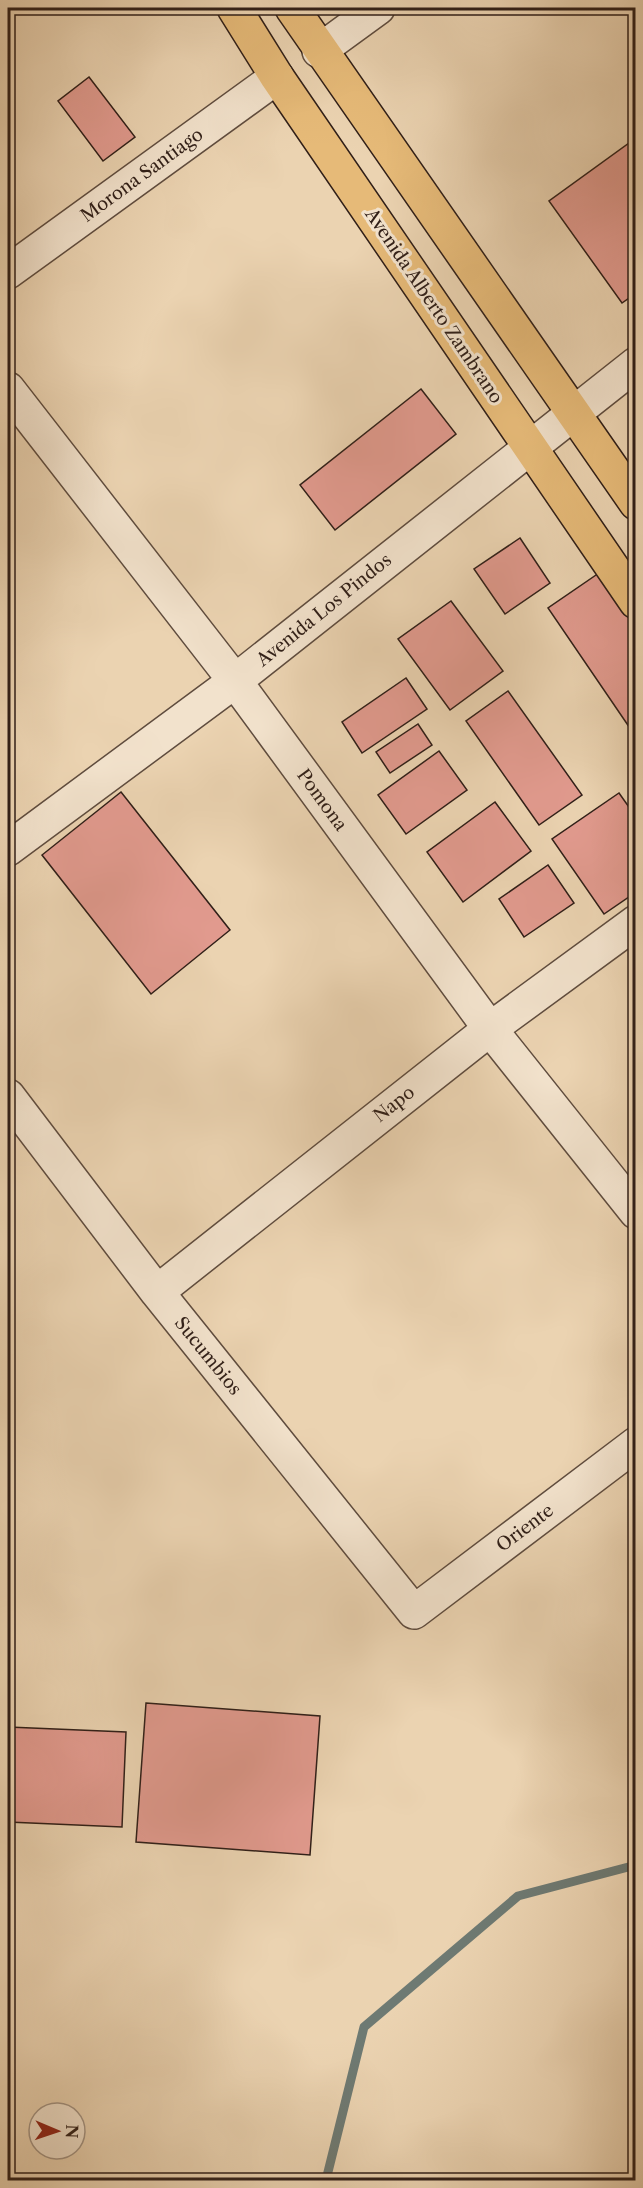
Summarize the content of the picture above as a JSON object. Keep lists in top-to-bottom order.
{
  "streets": {
    "highway": ["Avenida Alberto Zambrano"],
    "street": [
      "Morona Santiago",
      "Avenida Los Pindos",
      "Pomona",
      "Napo",
      "Sucumbios",
      "Oriente"
    ]
  },
  "crossings": [
    ["Morona Santiago", "Avenida Alberto Zambrano"],
    ["Avenida Alberto Zambrano", "Avenida Los Pindos"],
    ["Avenida Los Pindos", "Pomona"],
    ["Pomona", "Napo"],
    ["Napo", "Sucumbios"],
    ["Sucumbios", "Oriente"]
  ],
  "north": "right"
}
